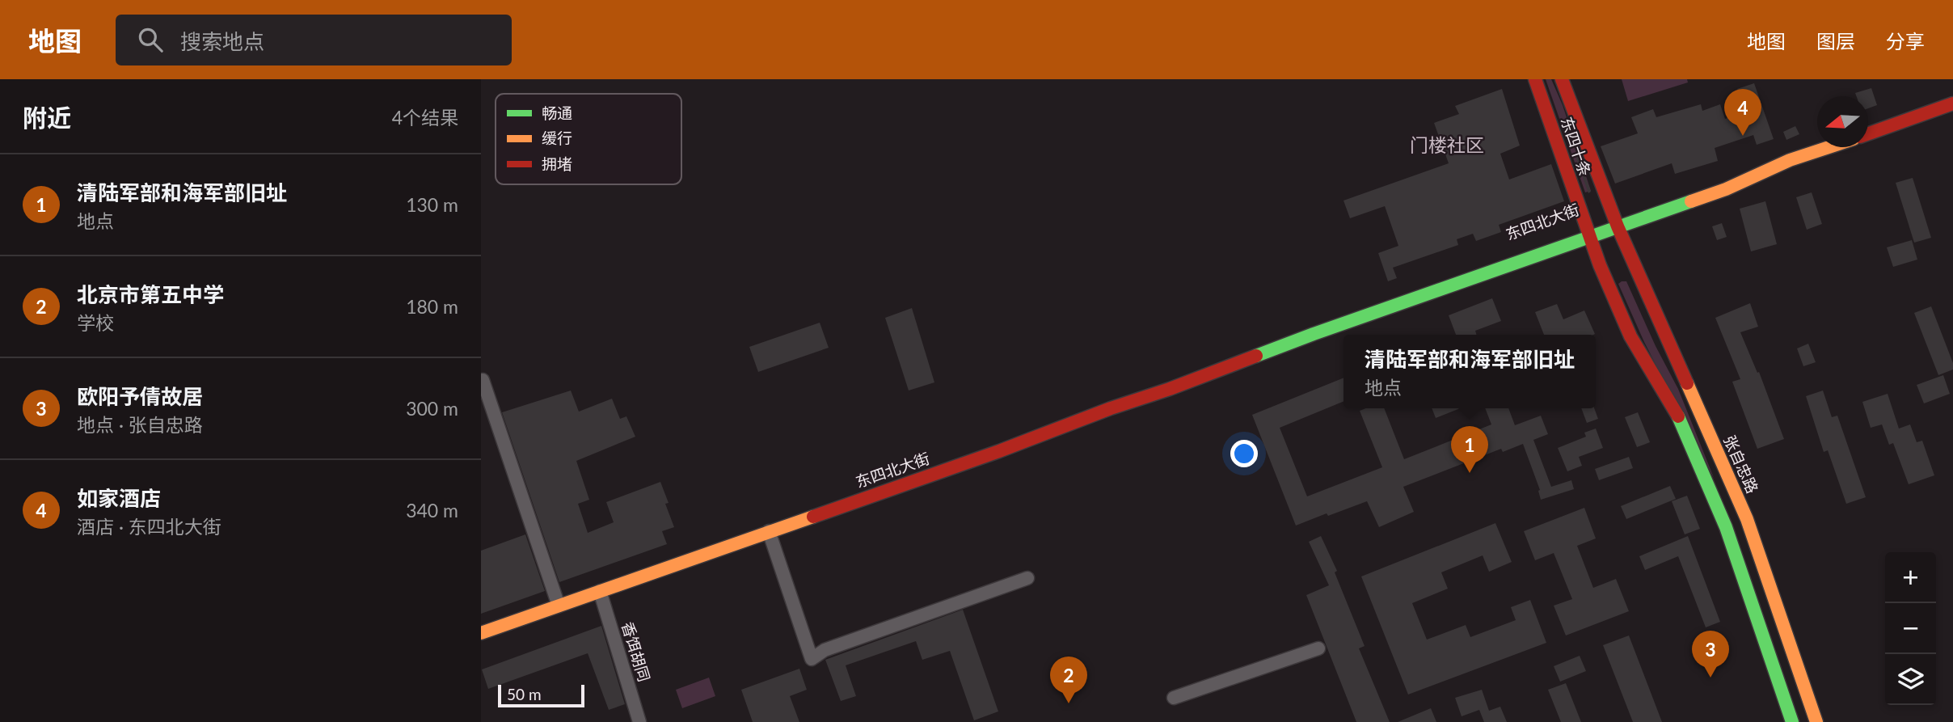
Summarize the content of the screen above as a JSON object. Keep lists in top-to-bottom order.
{
  "streets": {
    "main road": ["东四十条", "东四北大街", "张自忠路"],
    "street": ["香饵胡同"]
  },
  "crossings": [
    ["东四十条", "东四北大街"],
    ["东四十条", "张自忠路"],
    ["东四北大街", "张自忠路"],
    ["东四北大街", "香饵胡同"]
  ],
  "districts": ["门楼社区"],
  "legend": ["畅通", "缓行", "拥堵"],
  "scale_bar": "50 m",
  "north": "left",
  "page": {
    "header": "地图",
    "search": "搜索地点",
    "nav": ["地图", "图层", "分享"],
    "heading": ["附近", "4个结果"],
    "pins": [
      "4",
      "1",
      "3",
      "2"
    ],
    "list": [
      {
        "mark": "1",
        "name": "清陆军部和海军部旧址",
        "note": "地点",
        "value": "130 m"
      },
      {
        "mark": "2",
        "name": "北京市第五中学",
        "note": "学校",
        "value": "180 m"
      },
      {
        "mark": "3",
        "name": "欧阳予倩故居",
        "note": "地点 · 张自忠路",
        "value": "300 m"
      },
      {
        "mark": "4",
        "name": "如家酒店",
        "note": "酒店 · 东四北大街",
        "value": "340 m"
      }
    ],
    "popup": ["清陆军部和海军部旧址", "地点"],
    "map_buttons": ["+", "−"],
    "scale": "50 m"
  }
}
